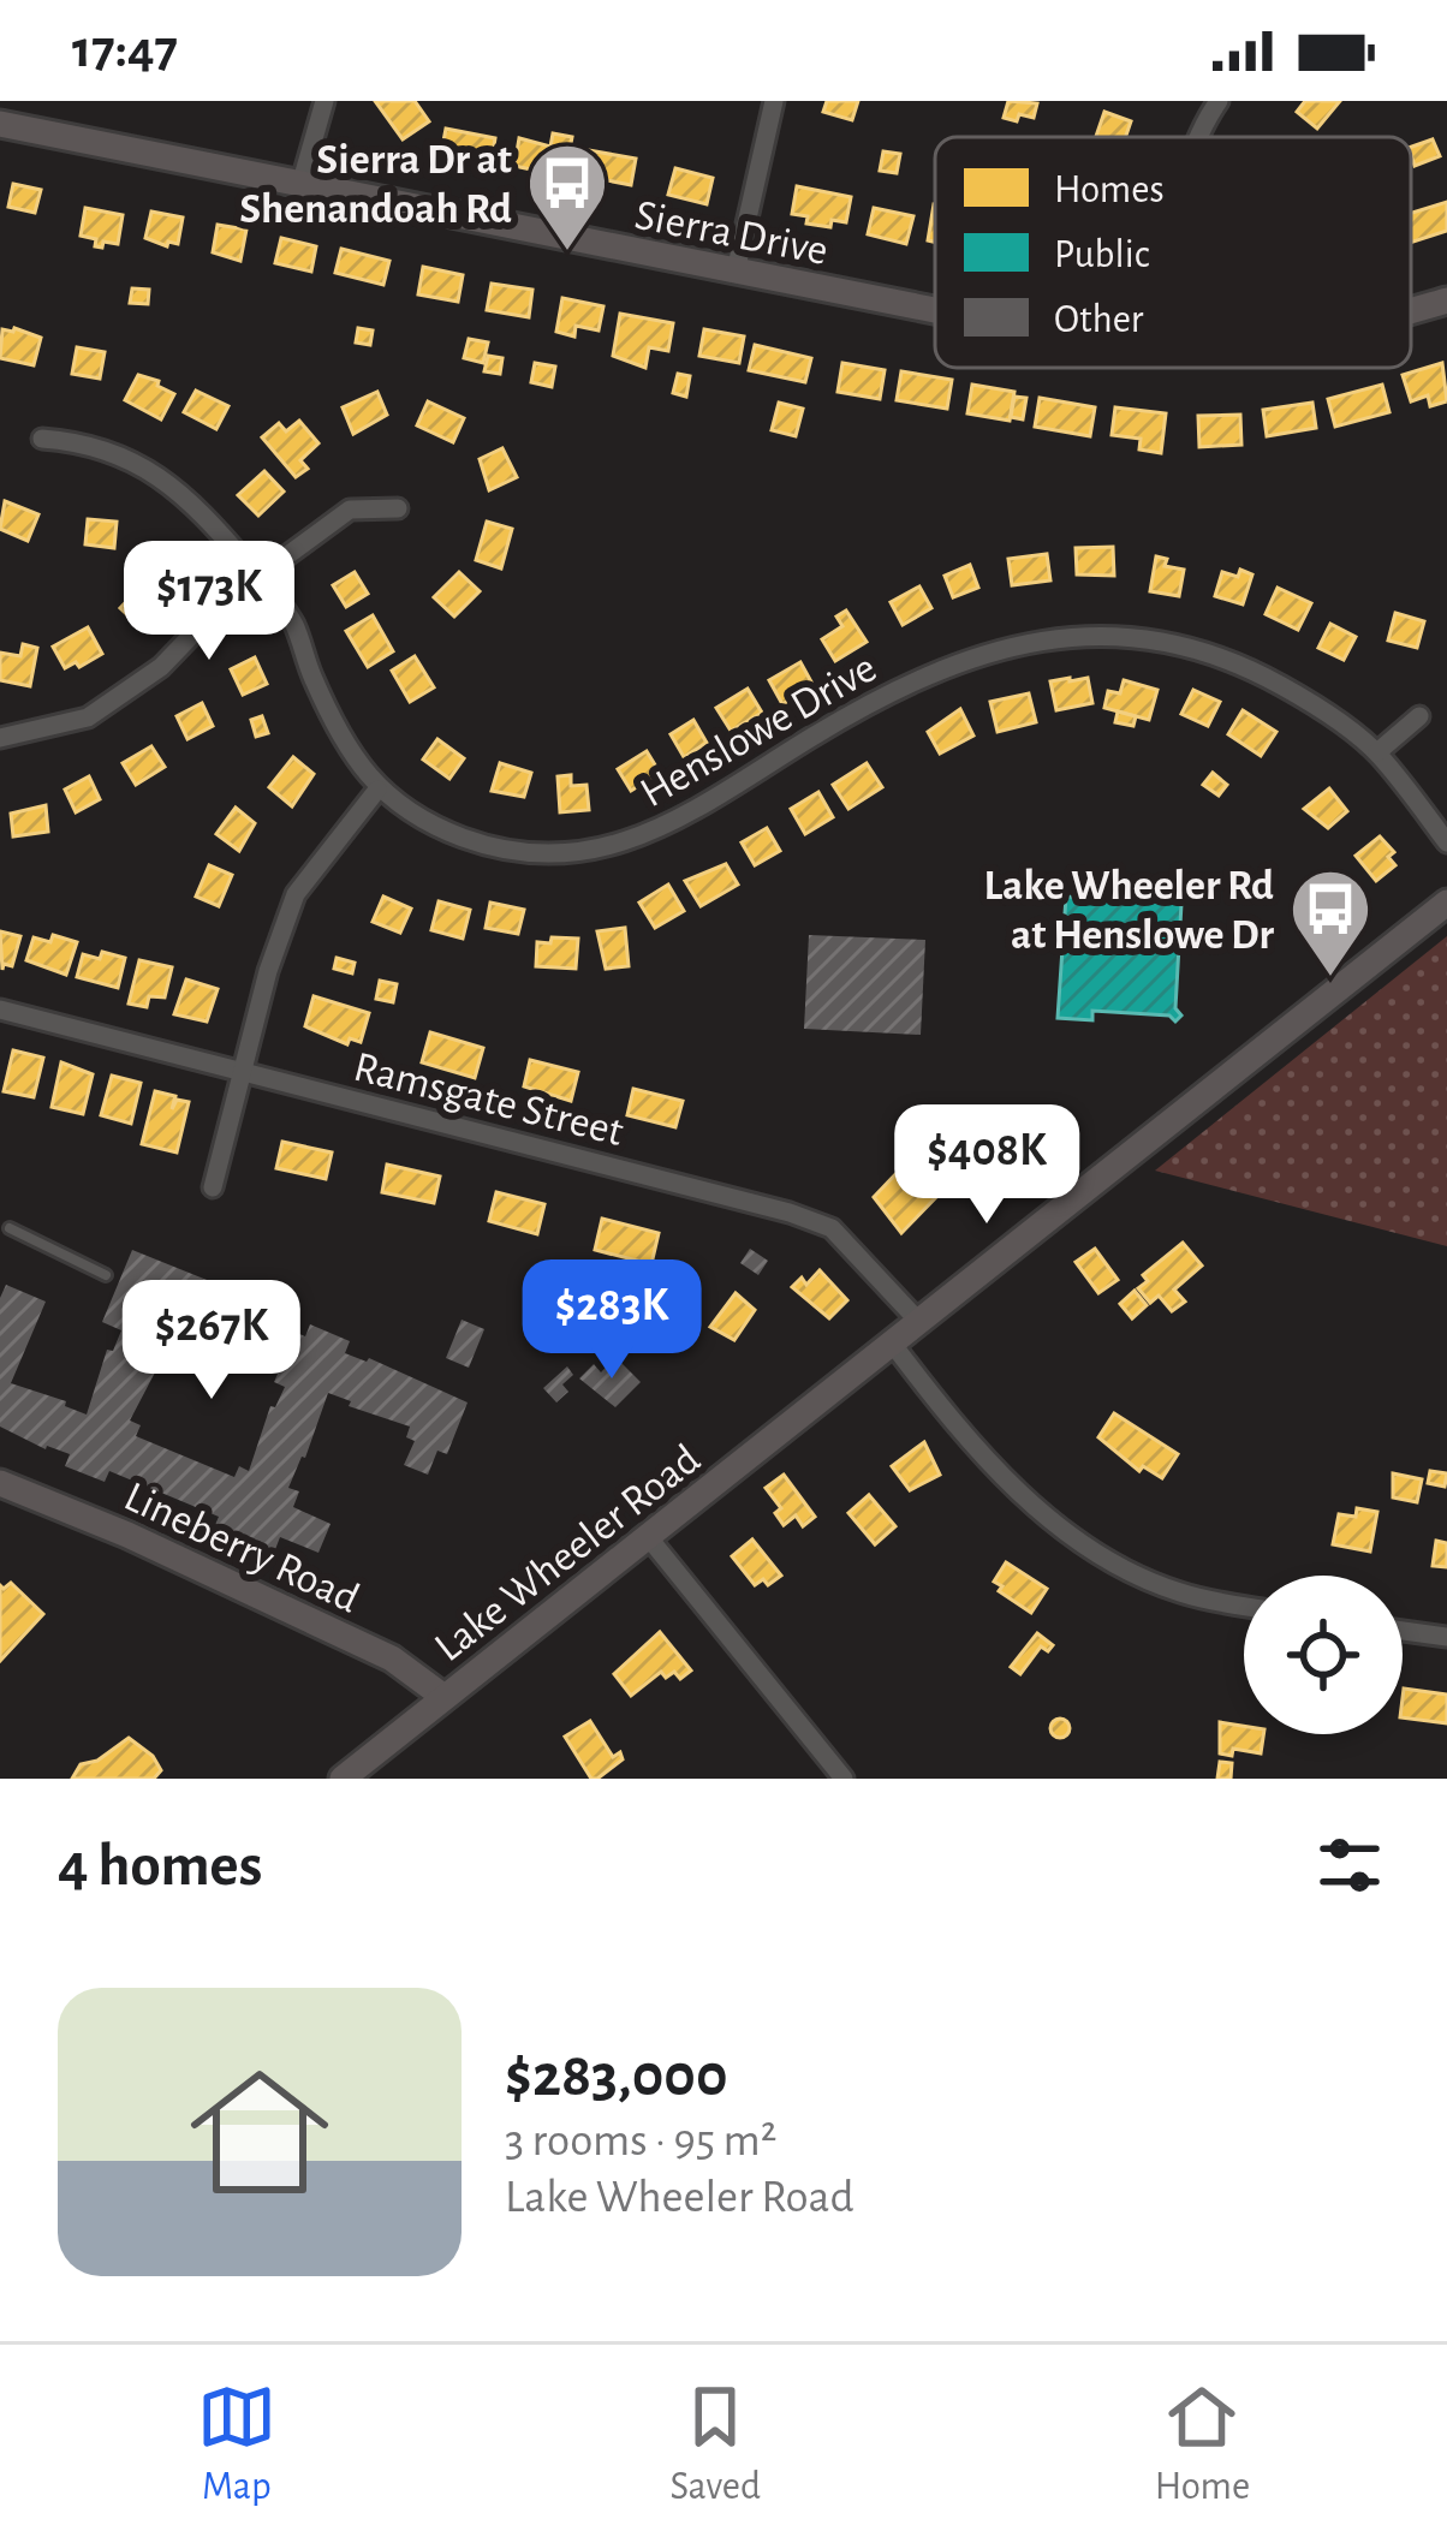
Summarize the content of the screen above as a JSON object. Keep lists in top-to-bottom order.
{
  "streets": {
    "street": [
      "Sierra Drive",
      "Henslowe Drive",
      "Ramsgate Street",
      "Lineberry Road",
      "Lake Wheeler Road"
    ]
  },
  "crossings": [
    ["Ramsgate Street", "Lake Wheeler Road"],
    ["Lineberry Road", "Lake Wheeler Road"]
  ],
  "places": {
    "bus stop": ["Sierra Dr at Shenandoah Rd", "Lake Wheeler Rd at Henslowe Dr"]
  },
  "legend": ["Homes", "Public", "Other"],
  "page": {
    "status": "17:47",
    "price": [
      "$173K",
      "$408K",
      "$283K",
      "$267K"
    ],
    "heading": "4 homes",
    "list": [
      {
        "name": "$283,000",
        "note": "3 rooms · 95 m² · Lake Wheeler Road"
      }
    ],
    "tabs": ["Map", "Saved", "Home"]
  }
}
